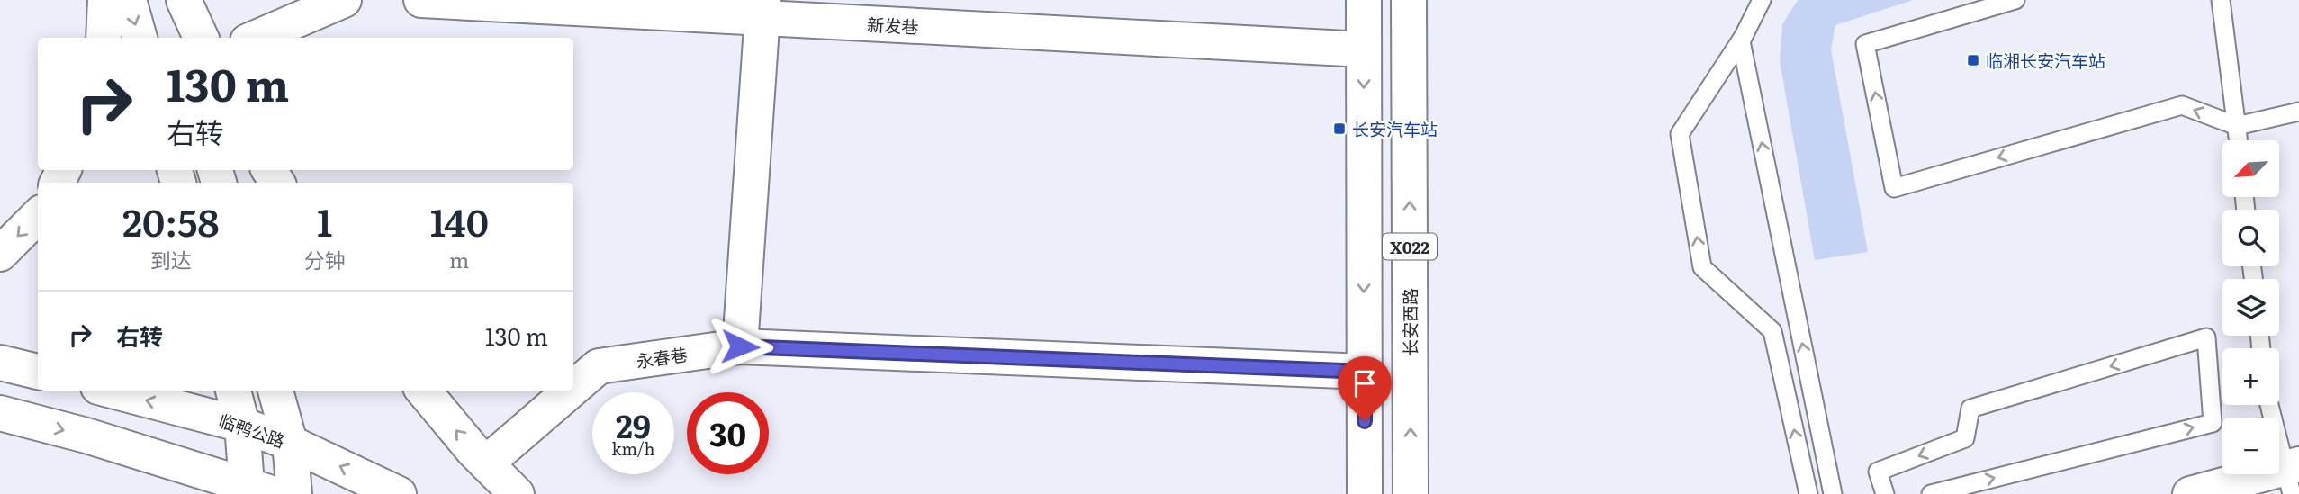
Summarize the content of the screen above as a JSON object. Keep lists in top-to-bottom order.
{
  "streets": {
    "street": [
      "新发巷",
      "X022",
      "长安西路",
      "永春巷",
      "临鸭公路"
    ]
  },
  "places": {
    "transit": ["临湘长安汽车站", "长安汽车站"]
  },
  "north": "bottom left",
  "page": {
    "turn": ["130 m", "右转"],
    "map_buttons": ["+", "−"],
    "eta": [
      "20:58",
      "到达",
      "1",
      "分钟",
      "140",
      "m"
    ],
    "list": [
      {
        "name": "右转",
        "value": "130 m"
      }
    ],
    "speed": "29 km/h",
    "limit": "30"
  }
}
